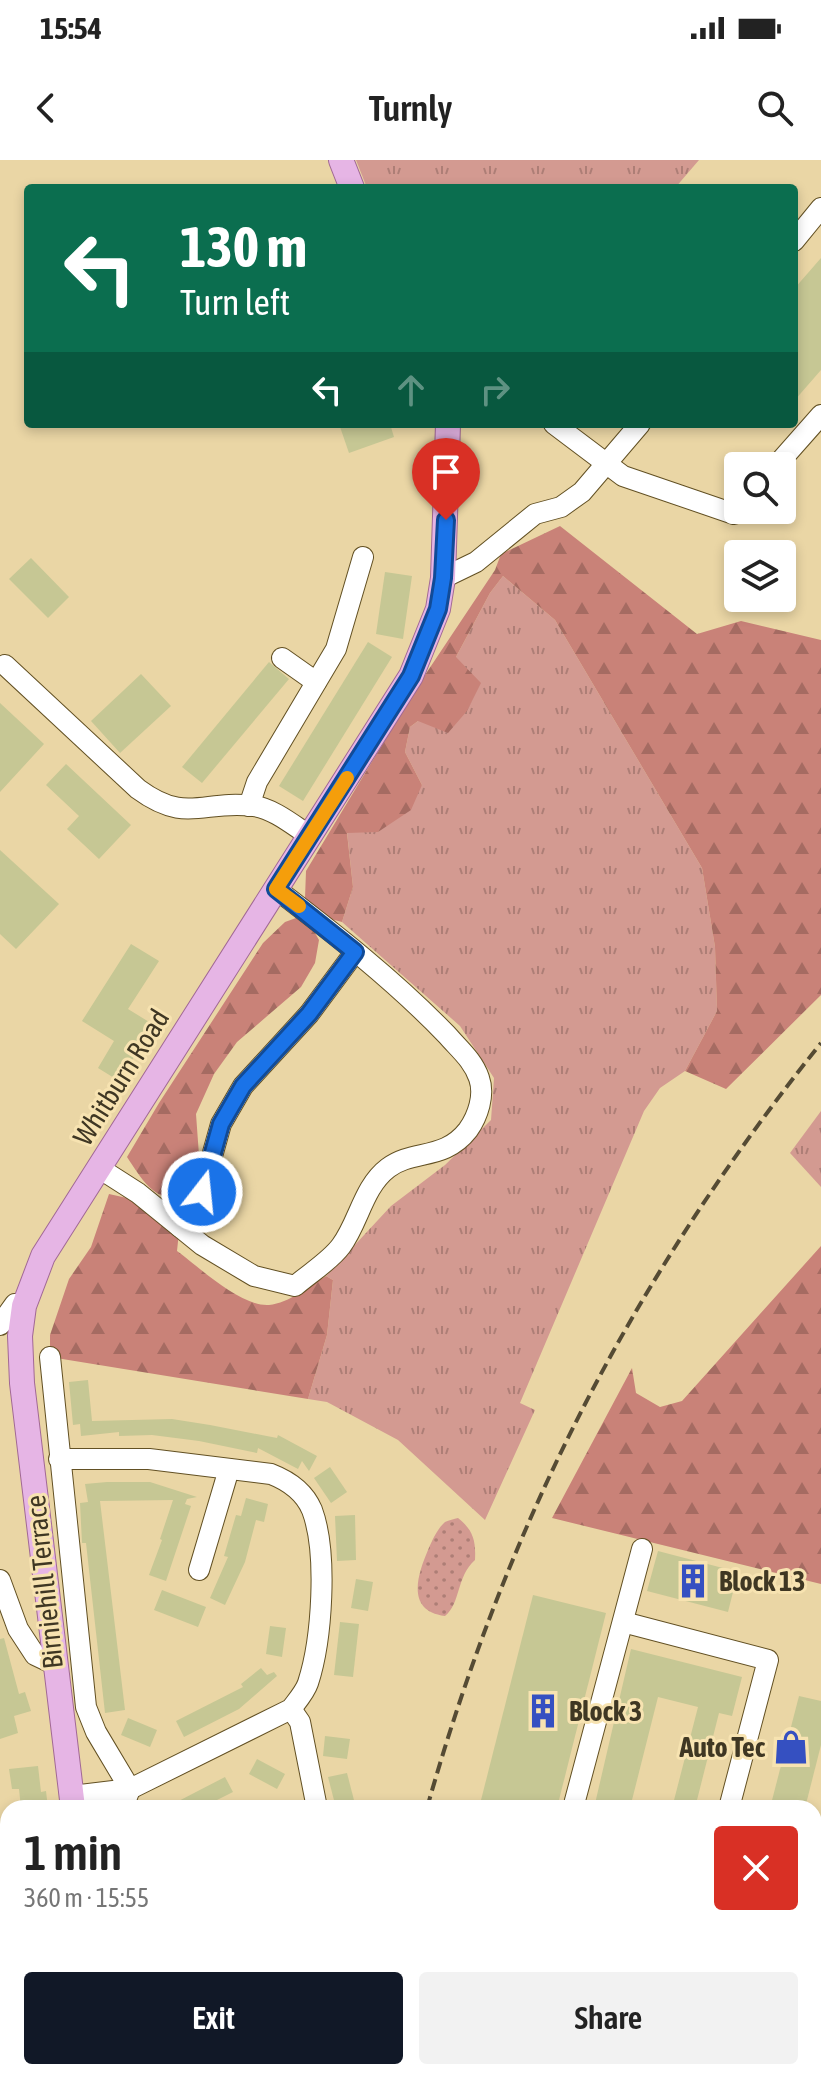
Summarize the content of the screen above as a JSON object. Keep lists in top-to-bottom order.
{
  "streets": {
    "main road": ["Whitburn Road"],
    "street": ["Birniehill Terrace"]
  },
  "places": {
    "building": ["Block 13", "Block 3"],
    "shop": ["Auto Tec"]
  },
  "page": {
    "status": "15:54",
    "header": "Turnly",
    "turn": ["130 m", "Turn left"],
    "heading": ["1 min", "360 m · 15:55"],
    "buttons": ["Exit", "Share"]
  }
}
